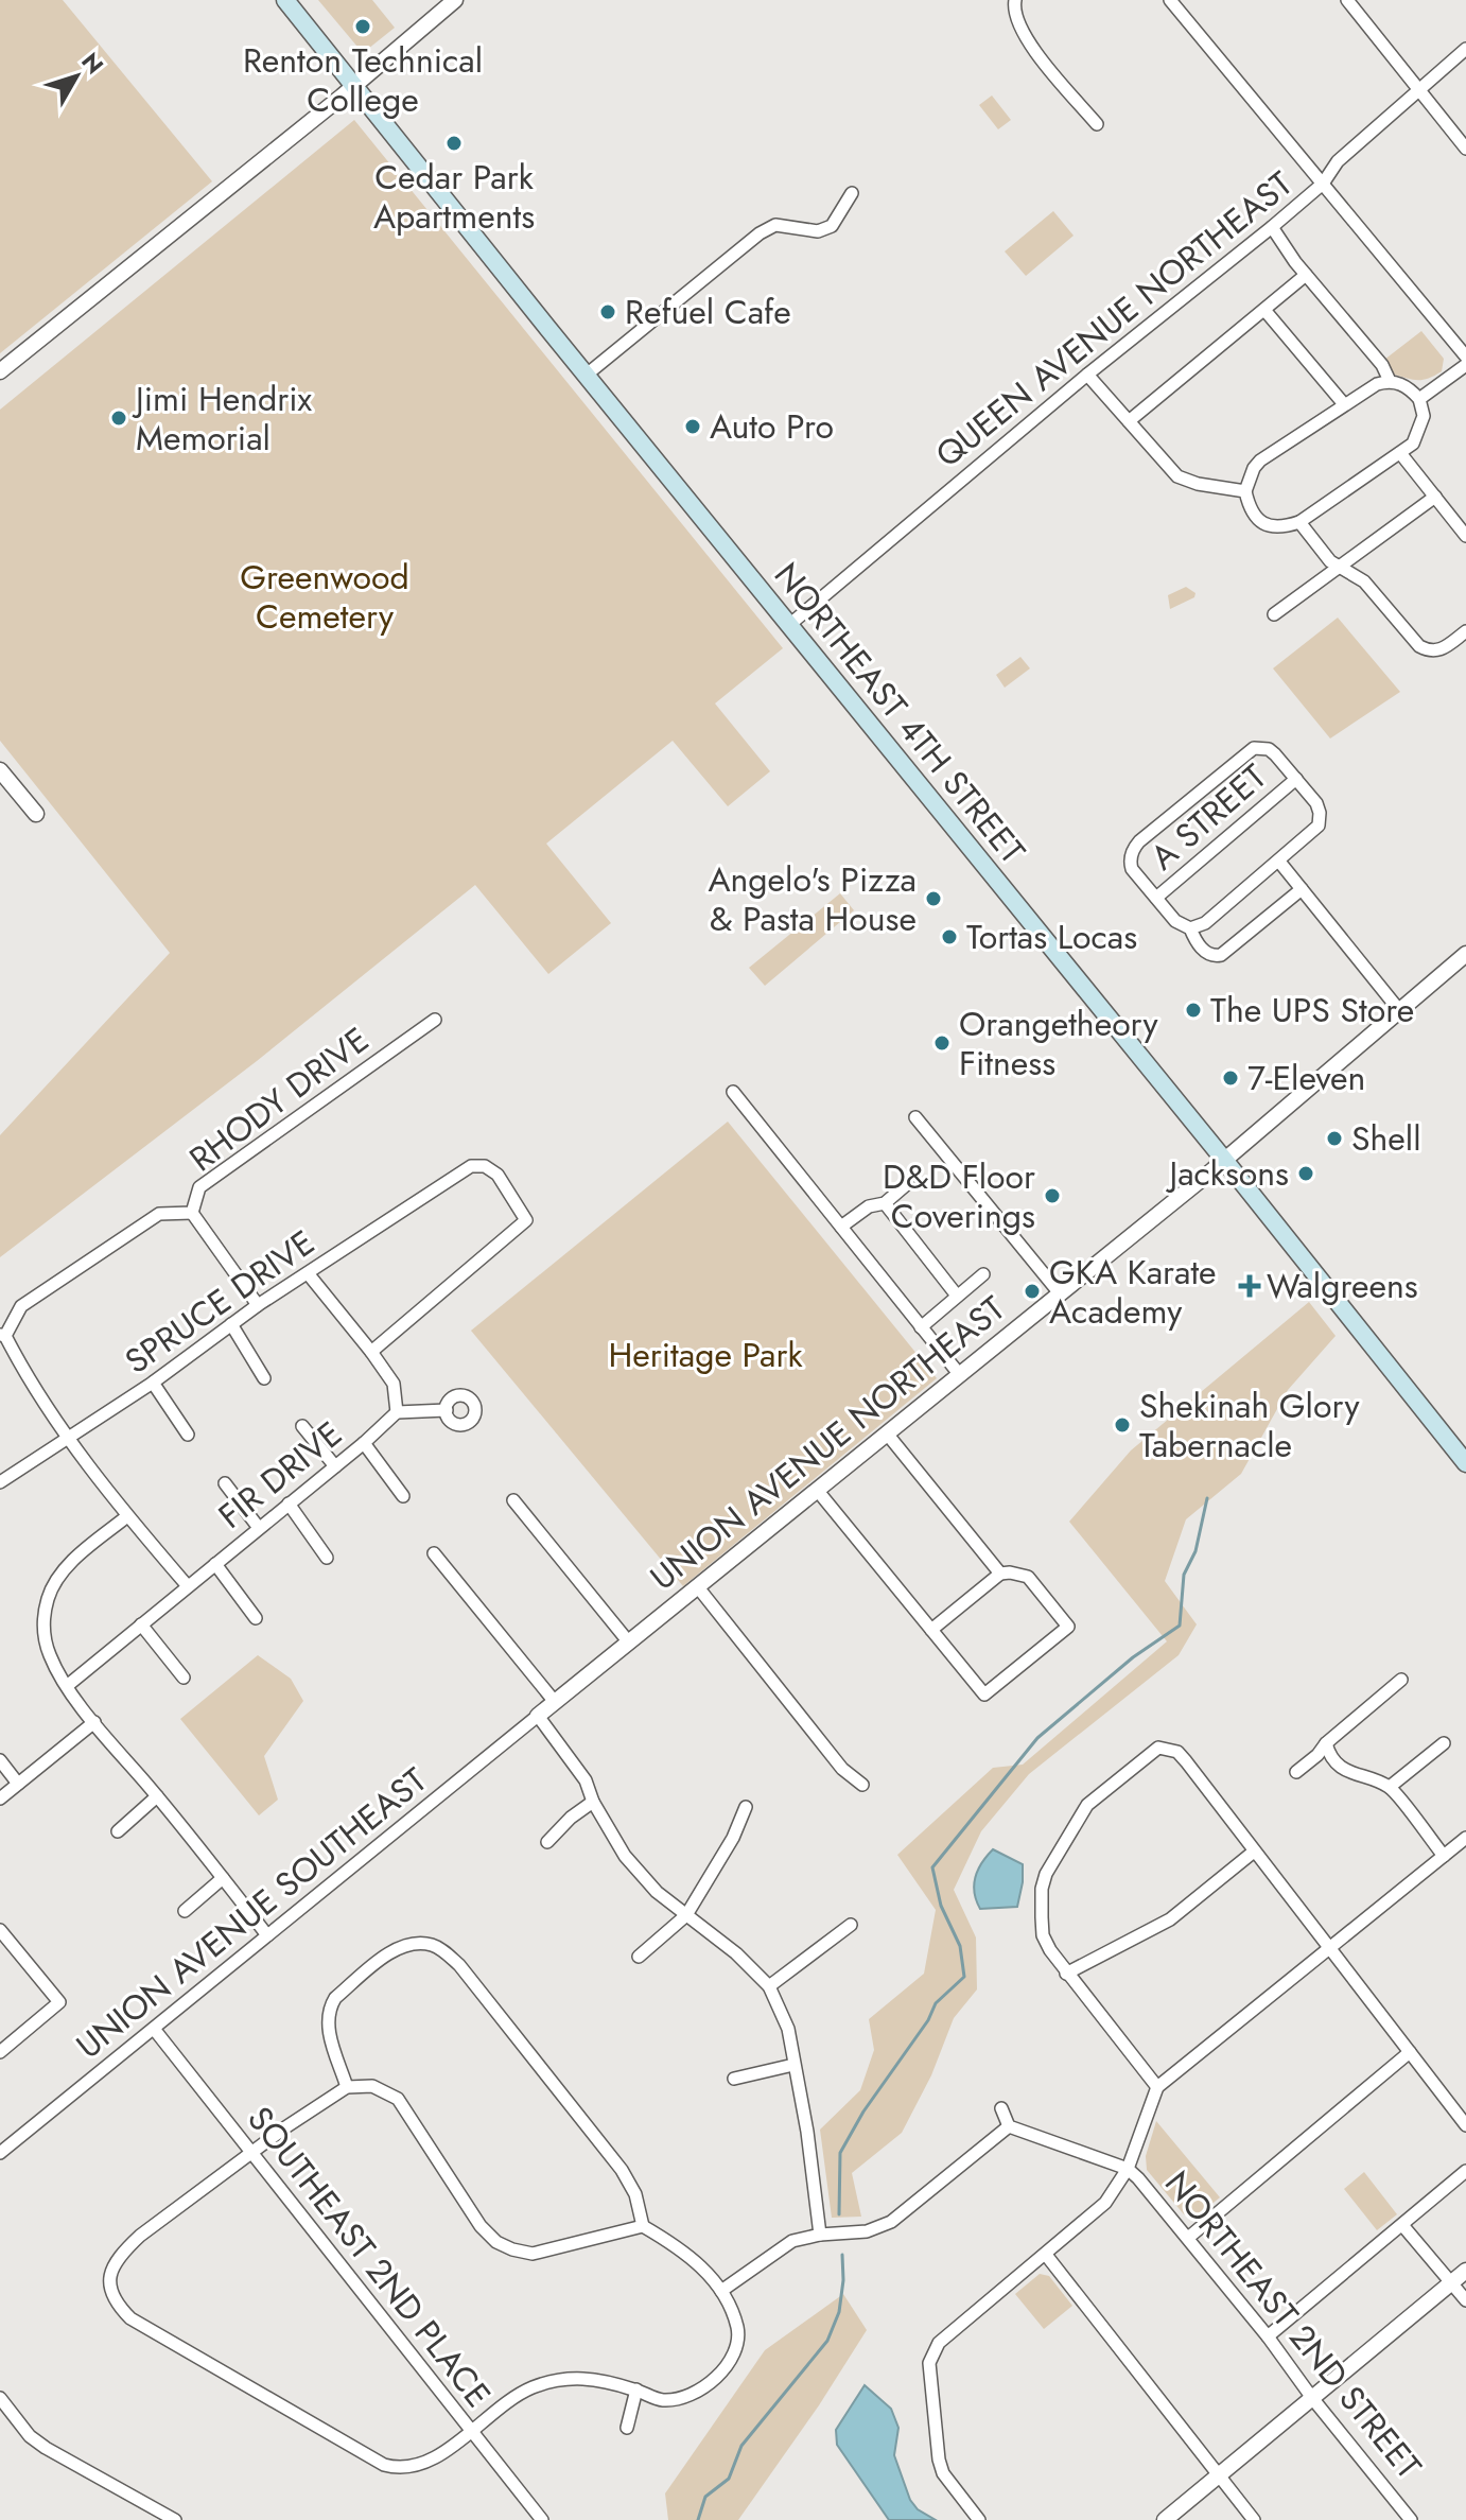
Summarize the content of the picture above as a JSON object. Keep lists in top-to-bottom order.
{
  "streets": {
    "main road": ["NORTHEAST 4TH STREET"],
    "street": [
      "QUEEN AVENUE NORTHEAST",
      "A STREET",
      "RHODY DRIVE",
      "SPRUCE DRIVE",
      "UNION AVENUE NORTHEAST",
      "FIR DRIVE",
      "UNION AVENUE SOUTHEAST",
      "SOUTHEAST 2ND PLACE",
      "NORTHEAST 2ND STREET"
    ]
  },
  "crossings": [
    ["QUEEN AVENUE NORTHEAST", "NORTHEAST 4TH STREET"],
    ["NORTHEAST 4TH STREET", "UNION AVENUE NORTHEAST"],
    ["RHODY DRIVE", "SPRUCE DRIVE"],
    ["RHODY DRIVE", "FIR DRIVE"],
    ["UNION AVENUE NORTHEAST", "UNION AVENUE SOUTHEAST"],
    ["UNION AVENUE SOUTHEAST", "SOUTHEAST 2ND PLACE"]
  ],
  "parks": ["Greenwood Cemetery", "Heritage Park"],
  "places": {
    "other": [
      "Renton Technical College",
      "Cedar Park Apartments",
      "Refuel Cafe",
      "Jimi Hendrix Memorial",
      "Auto Pro",
      "Angelo's Pizza & Pasta House",
      "Tortas Locas",
      "The UPS Store",
      "Orangetheory Fitness",
      "7-Eleven",
      "Shell",
      "Jacksons",
      "D&D Floor Coverings",
      "GKA Karate Academy",
      "Shekinah Glory Tabernacle"
    ],
    "health": ["Walgreens"]
  },
  "north": "top right"
}
